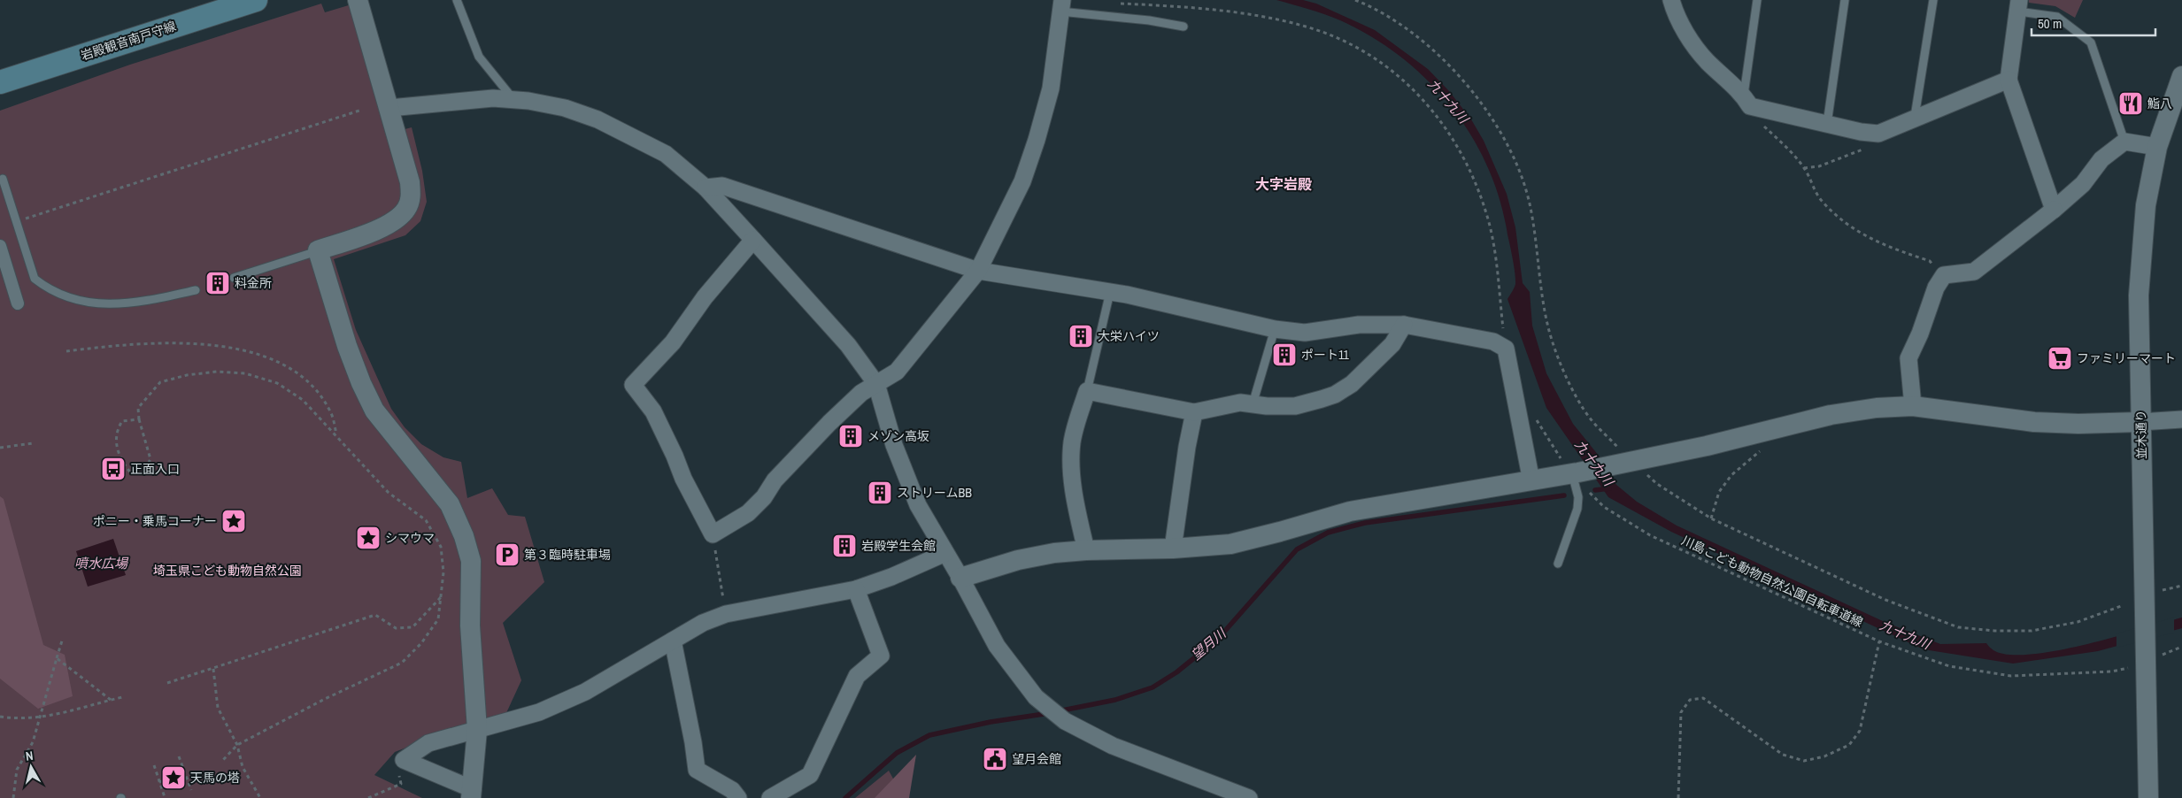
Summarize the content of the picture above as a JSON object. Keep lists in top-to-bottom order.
{
  "streets": {
    "main road": ["岩殿観音南戸守線"],
    "street": ["並木通り"],
    "path": ["川島こども動物自然公園自転車道線"]
  },
  "districts": ["大字岩殿"],
  "water": ["九十九川", "噴水広場", "望月川"],
  "parks": ["埼玉県こども動物自然公園"],
  "places": {
    "restaurant": ["鮨八"],
    "building": [
      "料金所",
      "大栄ハイツ",
      "ポート11",
      "メゾン高坂",
      "ストリームBB",
      "岩殿学生会館"
    ],
    "supermarket": ["ファミリーマート"],
    "bus stop": ["正面入口"],
    "place": ["ポニー・乗馬コーナー", "シマウマ", "天馬の塔"],
    "parking": ["第３臨時駐車場"],
    "public building": ["望月会館"]
  },
  "scale_bar": "50 m",
  "north": "top"
}
